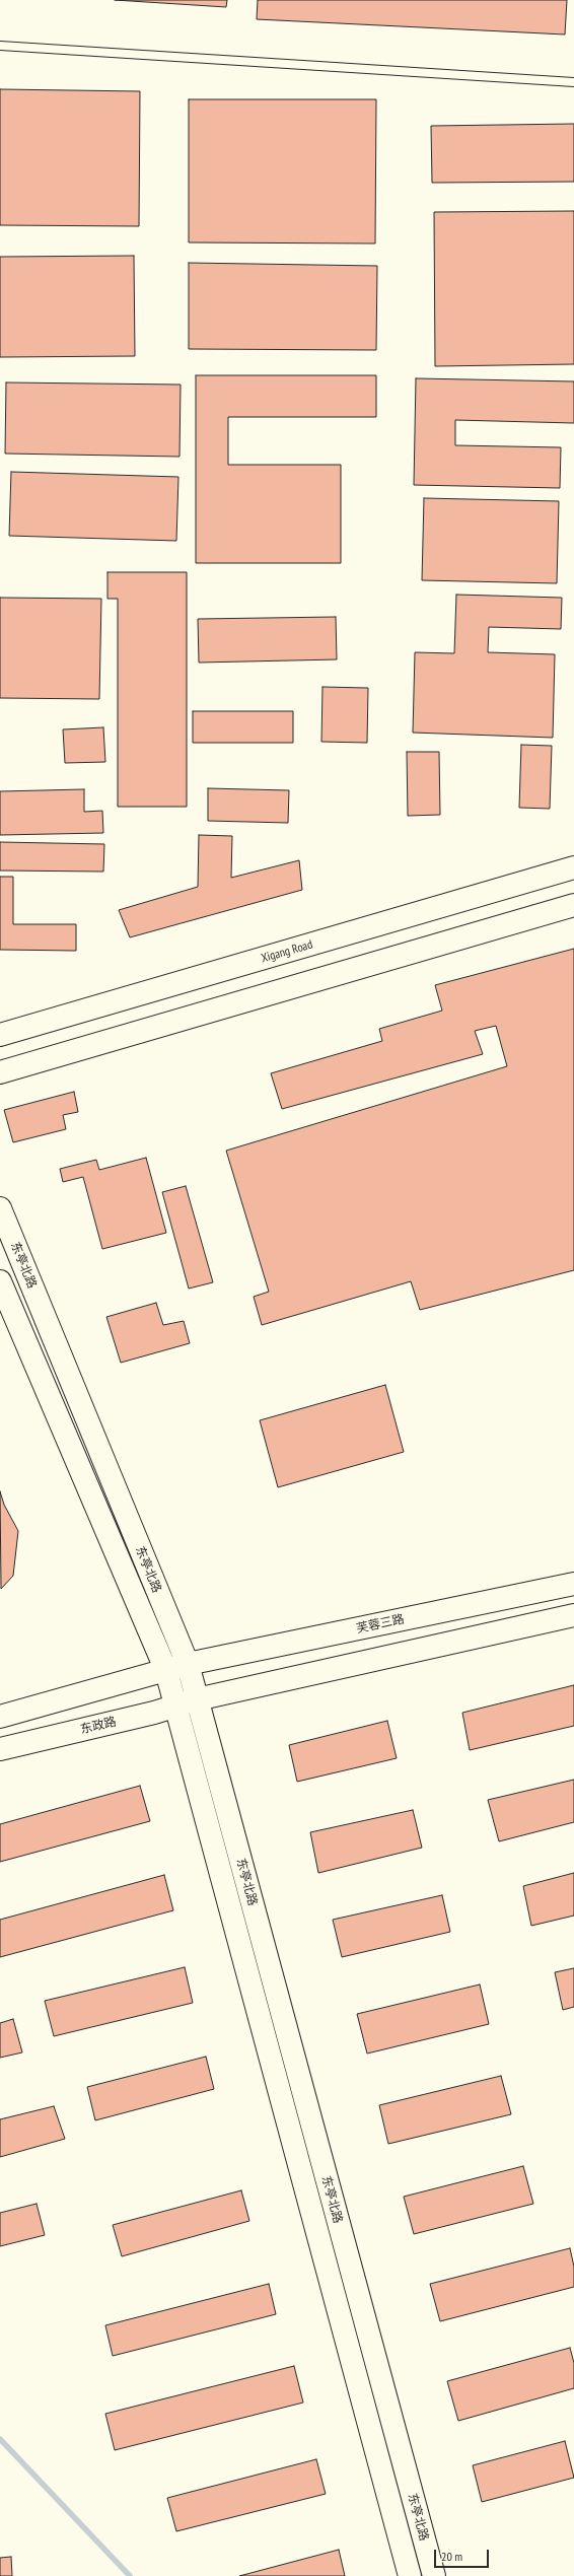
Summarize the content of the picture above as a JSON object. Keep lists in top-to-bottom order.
{
  "streets": {
    "main road": [
      "Xigang Road",
      "东亭北路",
      "芙蓉三路",
      "东政路"
    ]
  },
  "crossings": [
    ["东亭北路", "芙蓉三路"],
    ["东亭北路", "东政路"]
  ],
  "scale_bar": "20 m"
}
